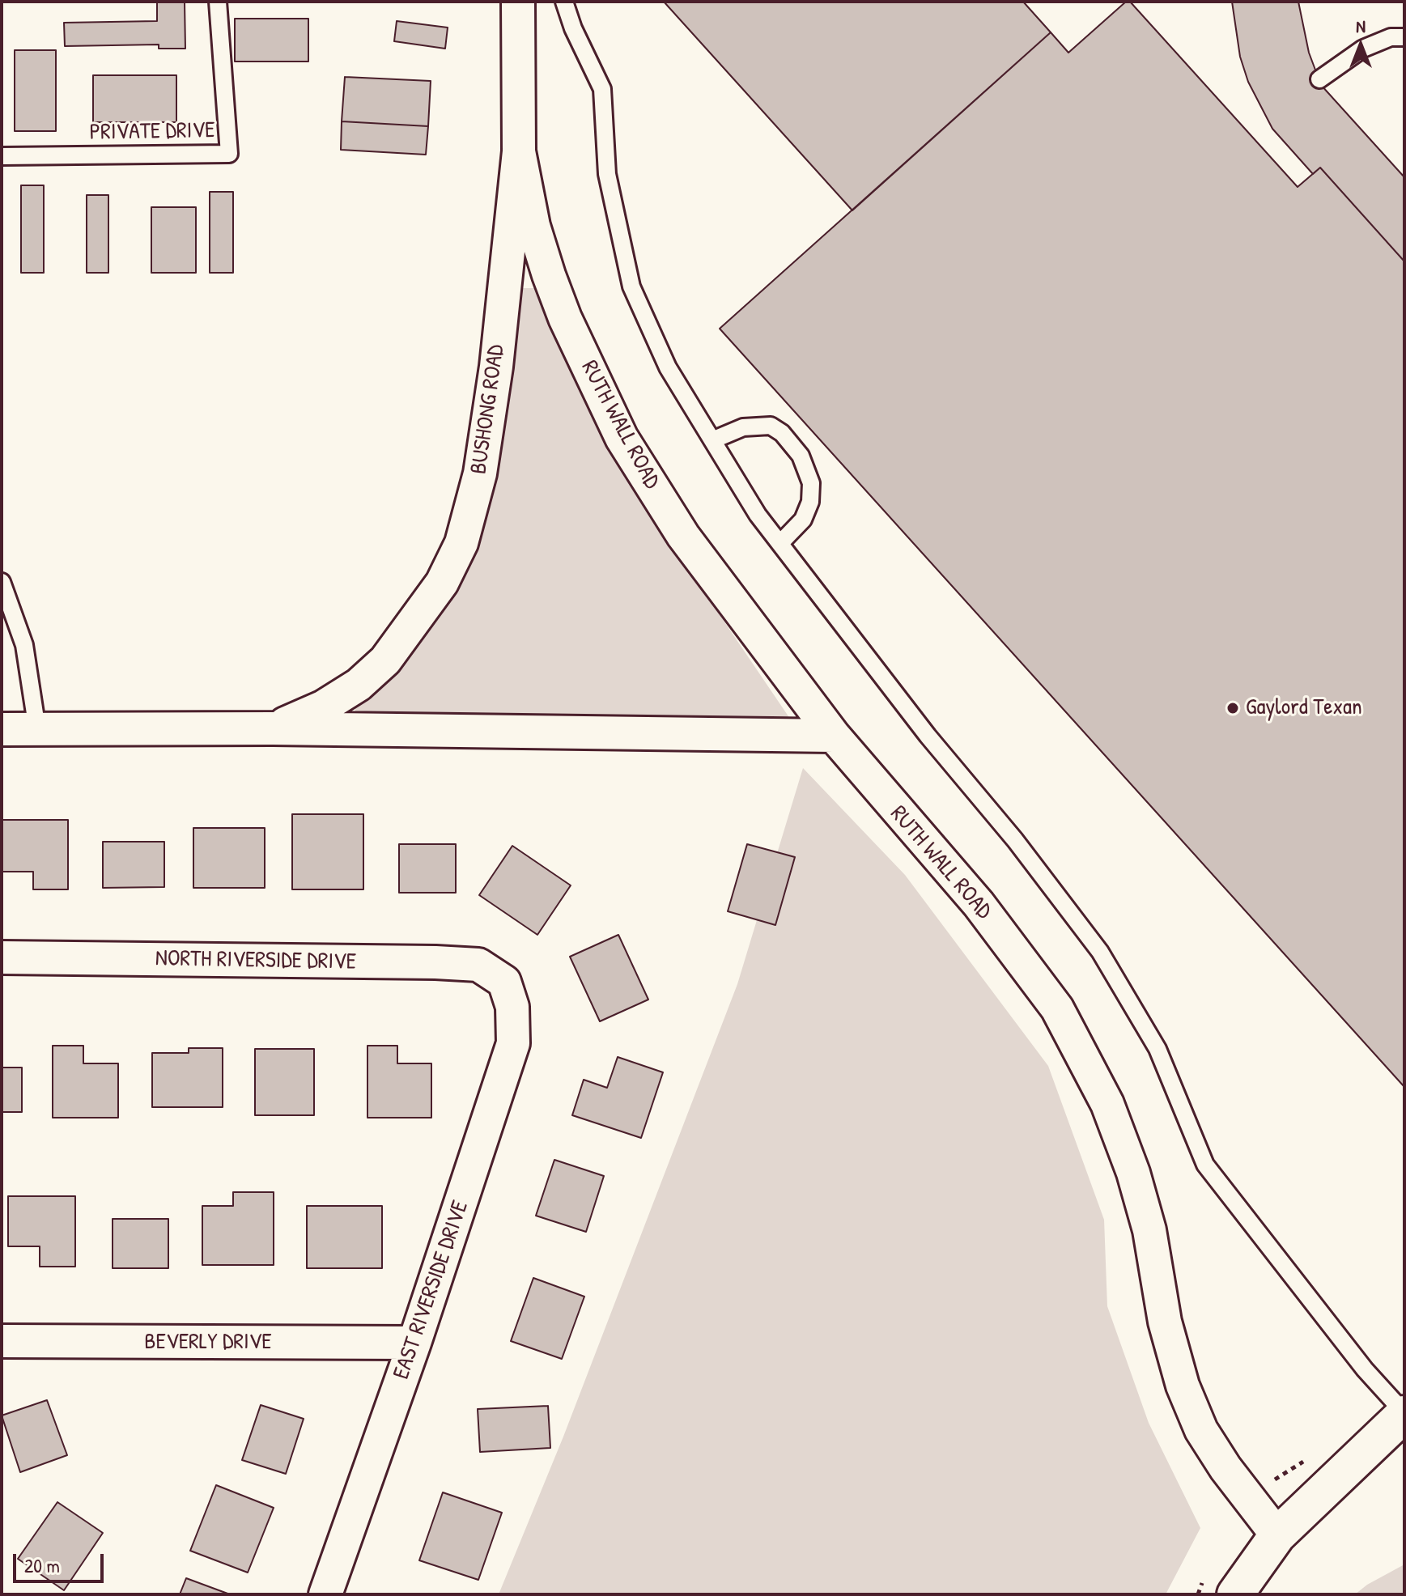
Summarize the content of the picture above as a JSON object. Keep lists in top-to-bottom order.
{
  "streets": {
    "street": [
      "BUSHONG ROAD",
      "RUTH WALL ROAD",
      "NORTH RIVERSIDE DRIVE",
      "EAST RIVERSIDE DRIVE",
      "BEVERLY DRIVE"
    ],
    "lane": ["PRIVATE DRIVE"]
  },
  "crossings": [
    ["BUSHONG ROAD", "RUTH WALL ROAD"],
    ["NORTH RIVERSIDE DRIVE", "EAST RIVERSIDE DRIVE"],
    ["EAST RIVERSIDE DRIVE", "BEVERLY DRIVE"]
  ],
  "places": ["Gaylord Texan"],
  "scale_bar": "20 m",
  "north": "top"
}
